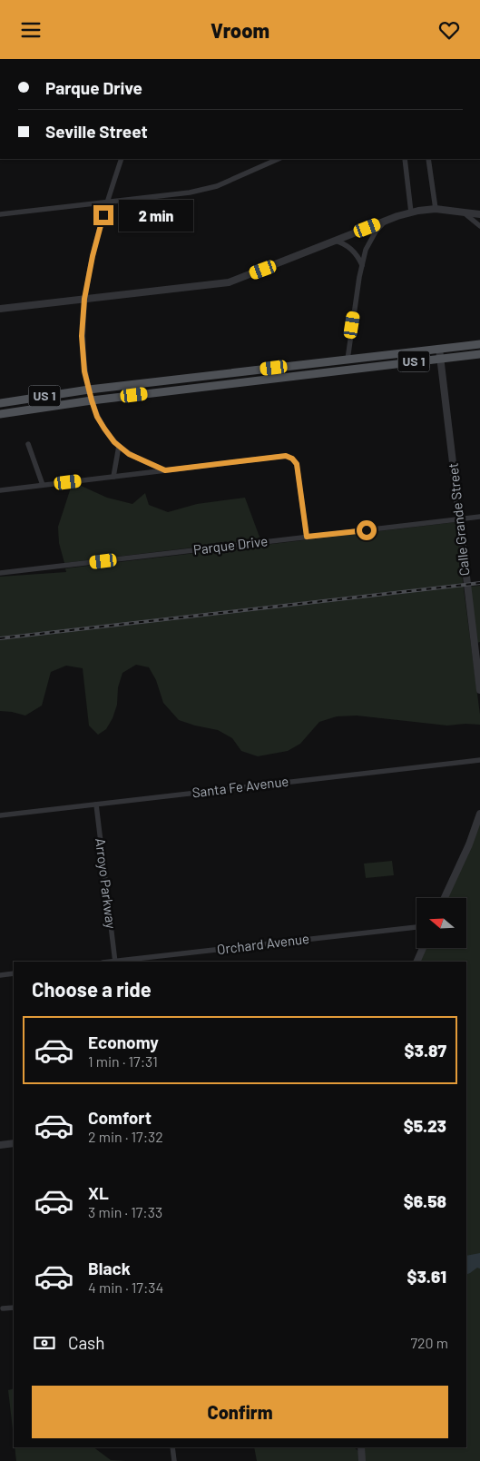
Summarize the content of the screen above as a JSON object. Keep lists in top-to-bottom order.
{
  "streets": {
    "main road": ["US 1"],
    "street": [
      "Calle Grande Street",
      "Parque Drive",
      "Santa Fe Avenue",
      "Arroyo Parkway",
      "Orchard Avenue"
    ]
  },
  "crossings": [
    ["US 1", "Calle Grande Street"],
    ["Calle Grande Street", "Parque Drive"],
    ["Santa Fe Avenue", "Arroyo Parkway"],
    ["Arroyo Parkway", "Orchard Avenue"]
  ],
  "north": "left",
  "page": {
    "header": "Vroom",
    "banner": ["Parque Drive", "Seville Street"],
    "bubble": "2 min",
    "heading": "Choose a ride",
    "list": [
      {
        "name": "Economy",
        "note": "1 min · 17:31",
        "value": "$3.87"
      },
      {
        "name": "Comfort",
        "note": "2 min · 17:32",
        "value": "$5.23"
      },
      {
        "name": "XL",
        "note": "3 min · 17:33",
        "value": "$6.58"
      },
      {
        "name": "Black",
        "note": "4 min · 17:34",
        "value": "$3.61"
      }
    ],
    "pay": ["Cash", "720 m"],
    "buttons": "Confirm"
  }
}
